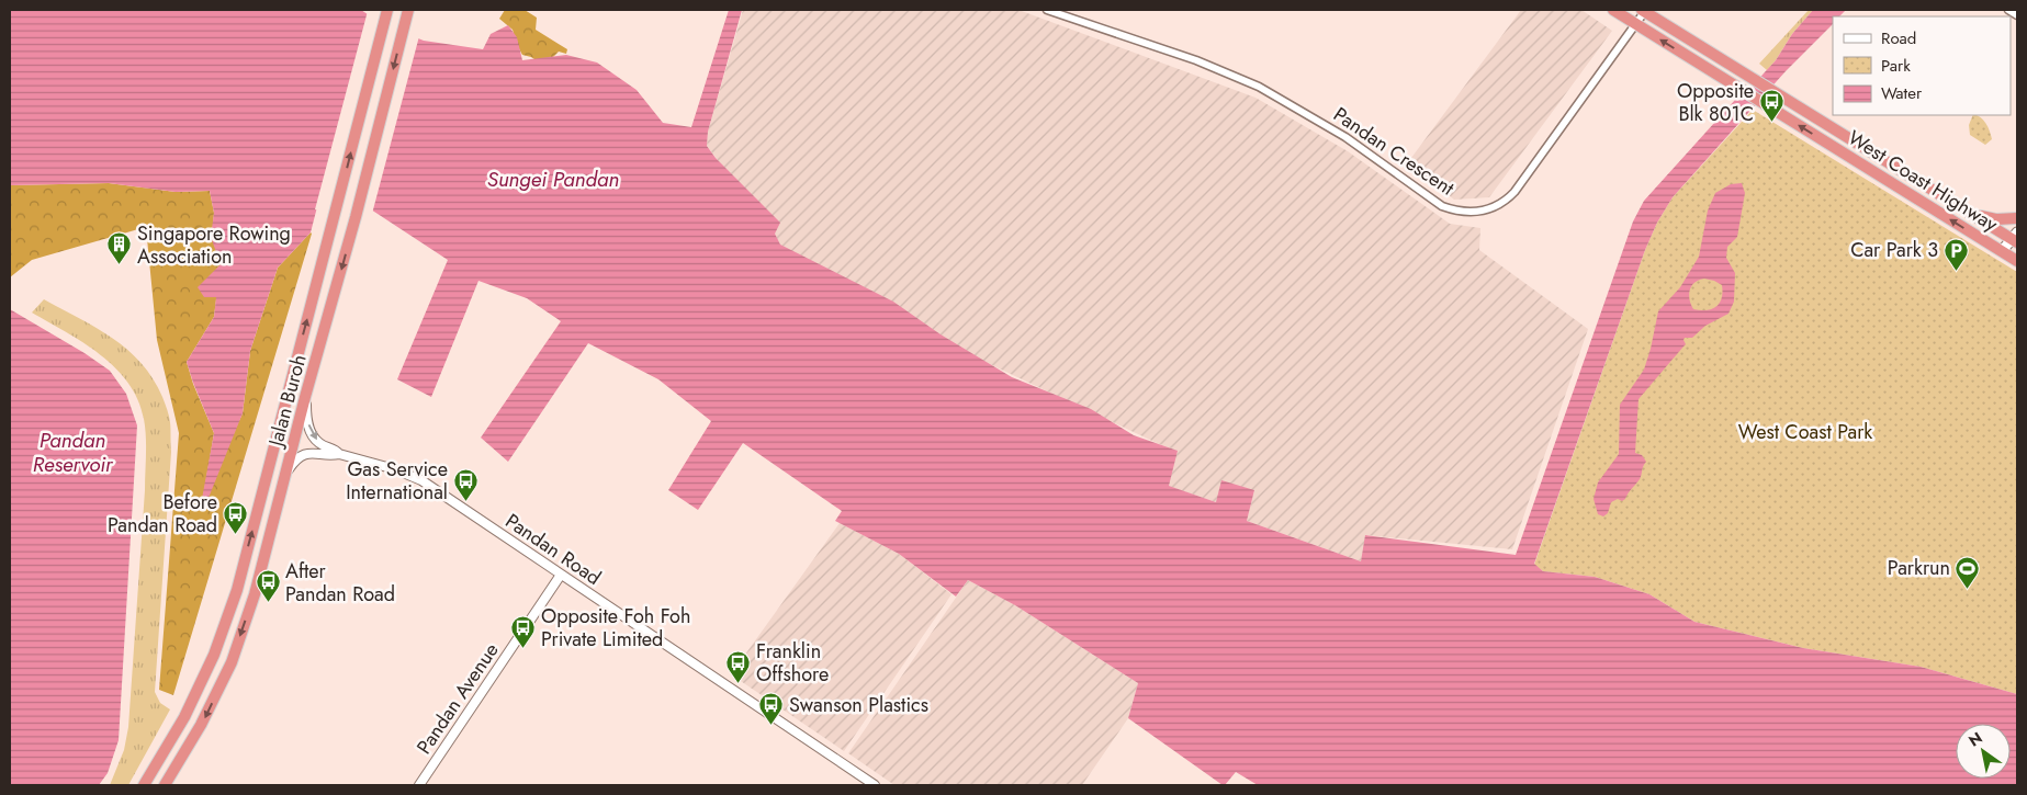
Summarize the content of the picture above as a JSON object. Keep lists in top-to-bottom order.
{
  "streets": {
    "highway": ["West Coast Highway", "Jalan Buroh"],
    "street": ["Pandan Crescent", "Pandan Road", "Pandan Avenue"]
  },
  "crossings": [
    ["Pandan Crescent", "West Coast Highway"],
    ["Jalan Buroh", "Pandan Road"],
    ["Pandan Road", "Pandan Avenue"]
  ],
  "water": ["Sungei Pandan", "Pandan Reservoir"],
  "parks": ["West Coast Park"],
  "places": {
    "bus stop": [
      "Opposite Blk 801C",
      "Gas Service International",
      "Before Pandan Road",
      "After Pandan Road",
      "Opposite Foh Foh Private Limited",
      "Franklin Offshore",
      "Swanson Plastics"
    ],
    "building": ["Singapore Rowing Association"],
    "parking": ["Car Park 3"],
    "sports": ["Parkrun"]
  },
  "legend": ["Road", "Park", "Water"],
  "north": "top left"
}
